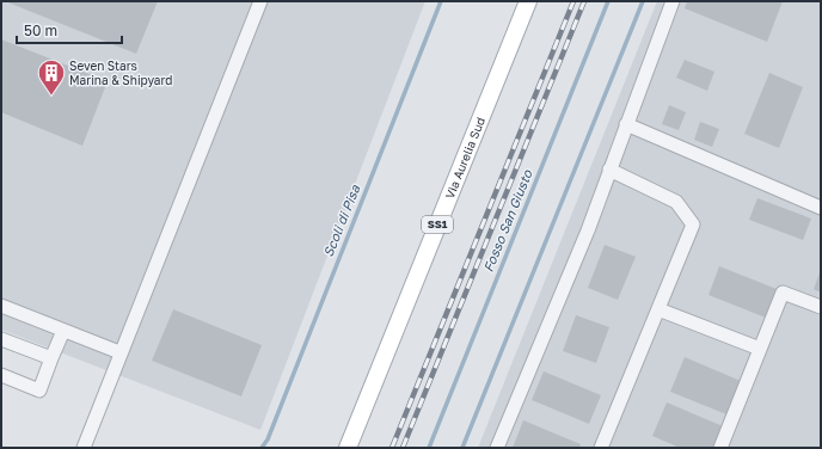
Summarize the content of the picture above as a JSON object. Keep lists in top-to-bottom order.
{
  "streets": {
    "main road": ["Via Aurelia Sud", "SS1"]
  },
  "water": ["Scoli di Pisa", "Fosso San Giusto"],
  "places": {
    "building": ["Seven Stars Marina & Shipyard"]
  },
  "scale_bar": "50 m"
}
